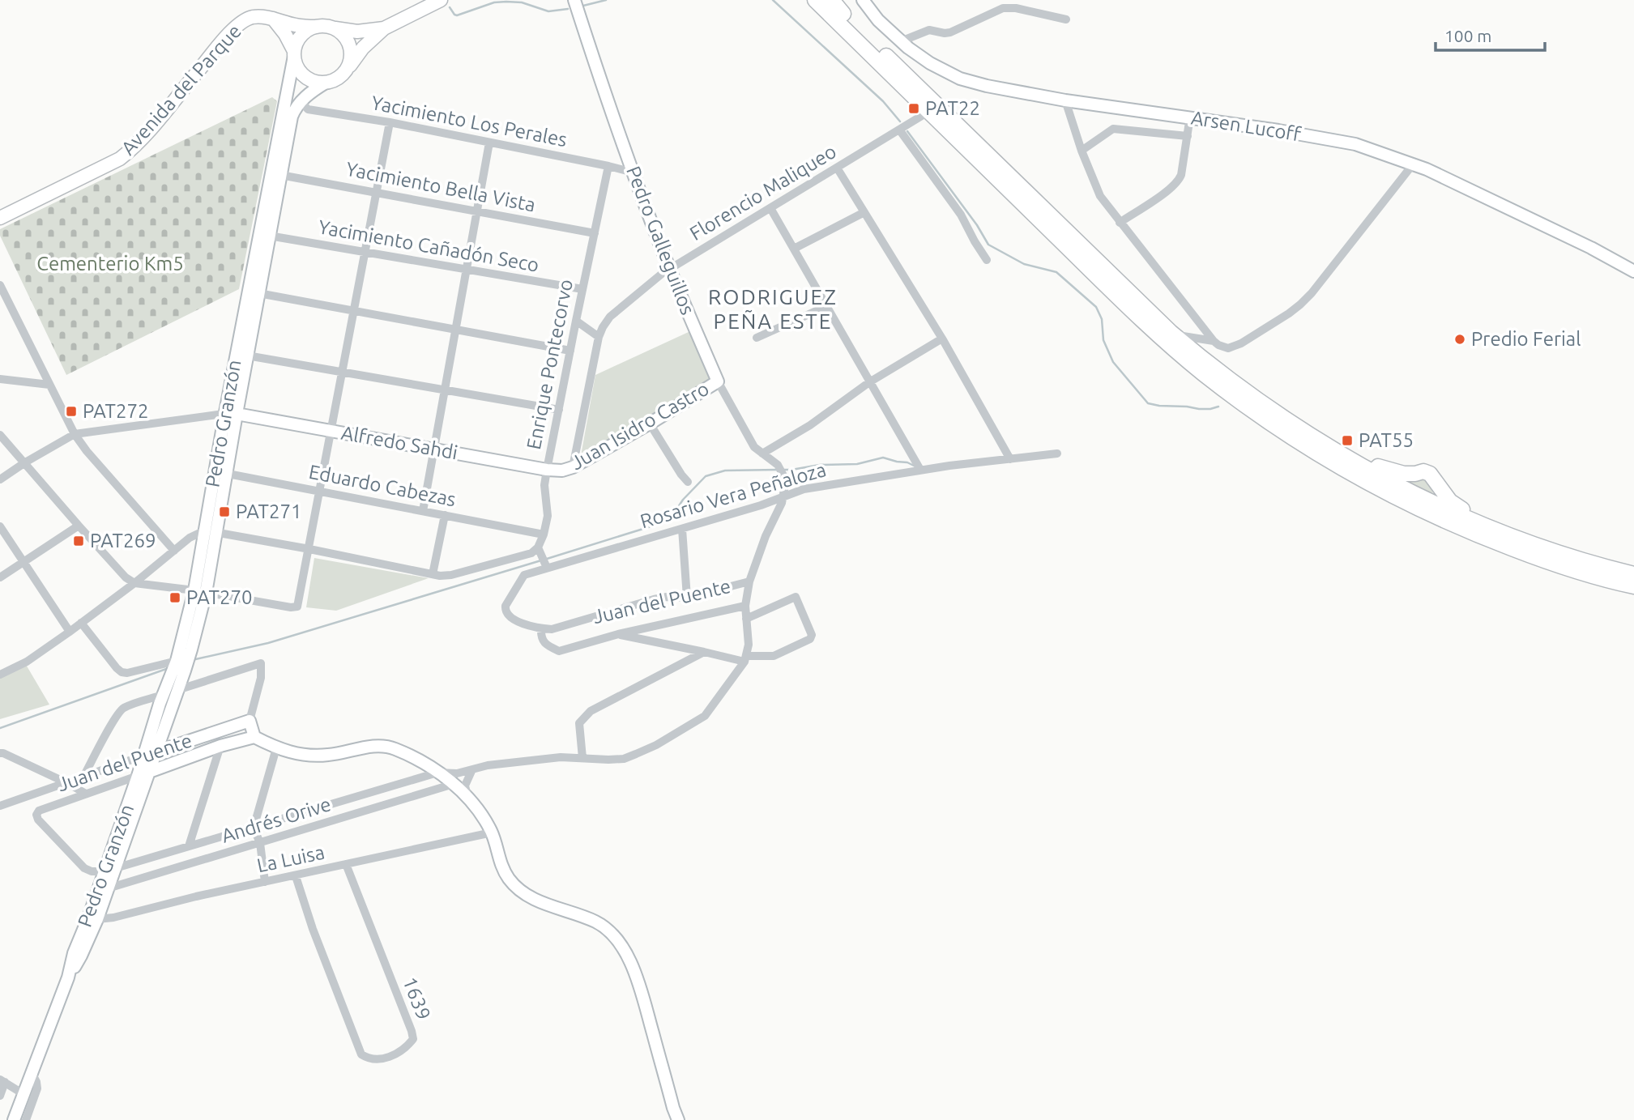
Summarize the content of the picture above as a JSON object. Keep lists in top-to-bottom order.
{
  "streets": {
    "main road": ["Avenida del Parque"],
    "street": [
      "Yacimiento Los Perales",
      "Arsen Lucoff",
      "Yacimiento Bella Vista",
      "Florencio Maliqueo",
      "Pedro Galleguillos",
      "Yacimiento Cañadón Seco",
      "Enrique Pontecorvo",
      "Pedro Granzón",
      "Juan Isidro Castro",
      "Alfredo Sahdi",
      "Eduardo Cabezas",
      "Rosario Vera Peñaloza",
      "Juan del Puente",
      "Andrés Orive",
      "La Luisa",
      "1639"
    ]
  },
  "crossings": [
    ["Avenida del Parque", "Pedro Granzón"],
    ["Yacimiento Los Perales", "Pedro Galleguillos"],
    ["Yacimiento Los Perales", "Enrique Pontecorvo"],
    ["Yacimiento Los Perales", "Pedro Granzón"],
    ["Yacimiento Bella Vista", "Enrique Pontecorvo"],
    ["Yacimiento Bella Vista", "Pedro Granzón"],
    ["Florencio Maliqueo", "Pedro Galleguillos"],
    ["Florencio Maliqueo", "Juan Isidro Castro"],
    ["Florencio Maliqueo", "Alfredo Sahdi"],
    ["Pedro Galleguillos", "Juan Isidro Castro"],
    ["Pedro Galleguillos", "Rosario Vera Peñaloza"],
    ["Yacimiento Cañadón Seco", "Enrique Pontecorvo"],
    ["Yacimiento Cañadón Seco", "Pedro Granzón"],
    ["Enrique Pontecorvo", "Alfredo Sahdi"],
    ["Enrique Pontecorvo", "Eduardo Cabezas"],
    ["Pedro Granzón", "Alfredo Sahdi"],
    ["Pedro Granzón", "Eduardo Cabezas"],
    ["Pedro Granzón", "Juan del Puente"],
    ["Pedro Granzón", "Andrés Orive"],
    ["Pedro Granzón", "La Luisa"],
    ["Juan Isidro Castro", "Alfredo Sahdi"],
    ["Rosario Vera Peñaloza", "Juan del Puente"],
    ["Juan del Puente", "Andrés Orive"],
    ["La Luisa", "1639"]
  ],
  "districts": ["RODRIGUEZ PEÑA ESTE"],
  "parks": ["Cementerio Km5"],
  "places": {
    "transit": [
      "PAT22",
      "PAT272",
      "PAT55",
      "PAT271",
      "PAT269",
      "PAT270"
    ],
    "other": ["Predio Ferial"]
  },
  "scale_bar": "100 m"
}
